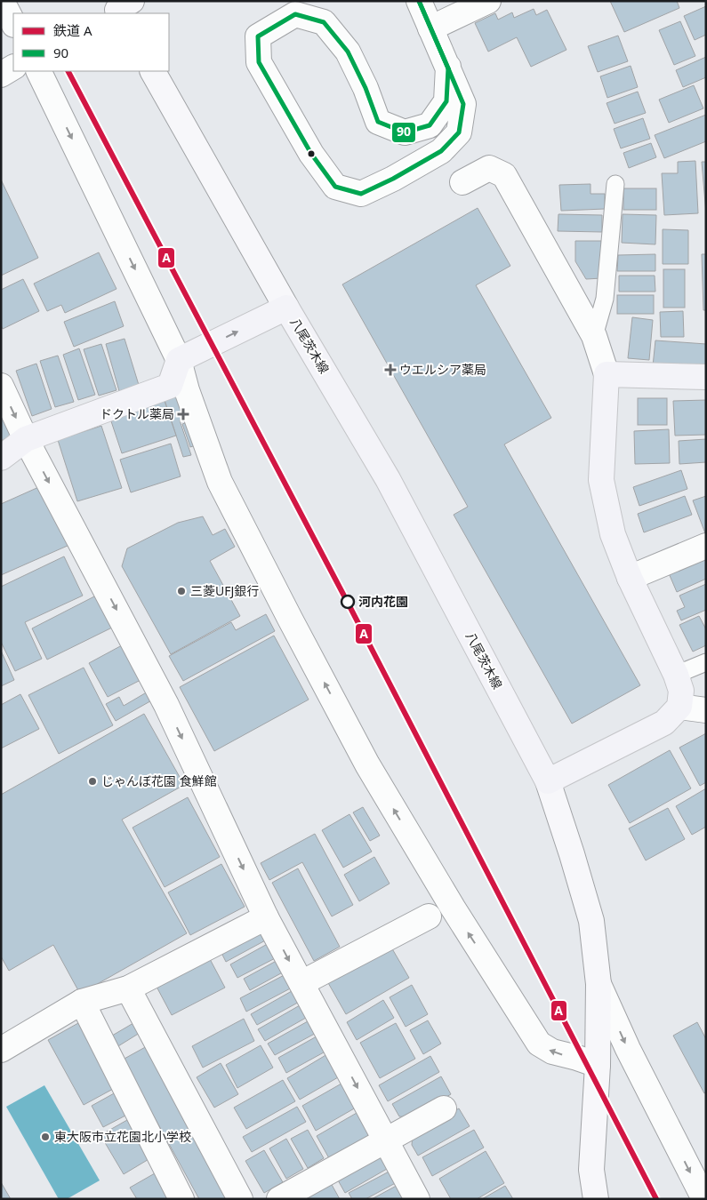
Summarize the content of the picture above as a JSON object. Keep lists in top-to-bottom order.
{
  "streets": {
    "main road": ["八尾茨木線"]
  },
  "places": {
    "health": ["ウエルシア薬局", "ドクトル薬局"],
    "other": [
      "三菱UFJ銀行",
      "河内花園",
      "じゃんぼ花園 食鮮館",
      "東大阪市立花園北小学校"
    ]
  },
  "lines": ["transit line 90", "rail line A"],
  "legend": ["鉄道 A", "90"]
}
